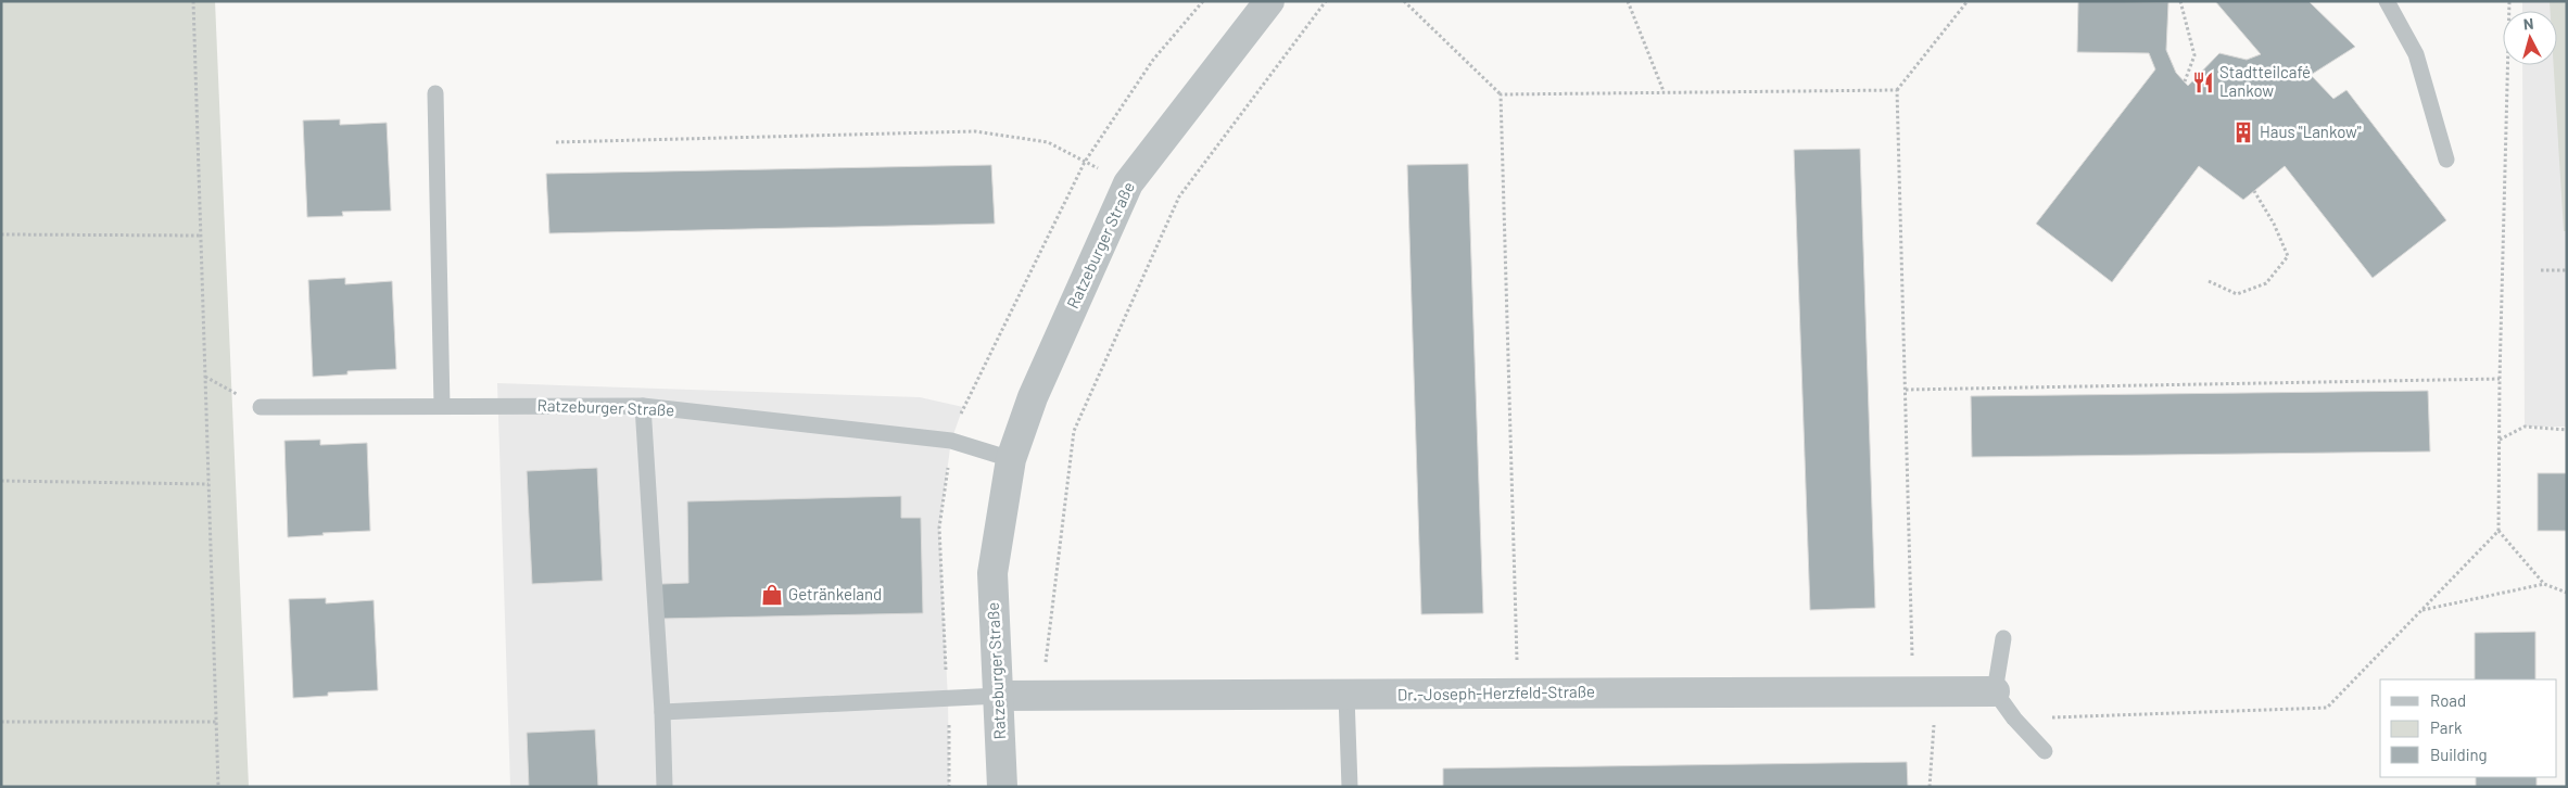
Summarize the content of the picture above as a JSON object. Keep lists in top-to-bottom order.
{
  "streets": {
    "street": ["Ratzeburger Straße", "Dr.-Joseph-Herzfeld-Straße"]
  },
  "crossings": [
    ["Ratzeburger Straße", "Dr.-Joseph-Herzfeld-Straße"]
  ],
  "places": {
    "restaurant": ["Stadtteilcafé Lankow"],
    "building": ["Haus \"Lankow\""],
    "shop": ["Getränkeland"]
  },
  "legend": ["Road", "Park", "Building"],
  "north": "top"
}
